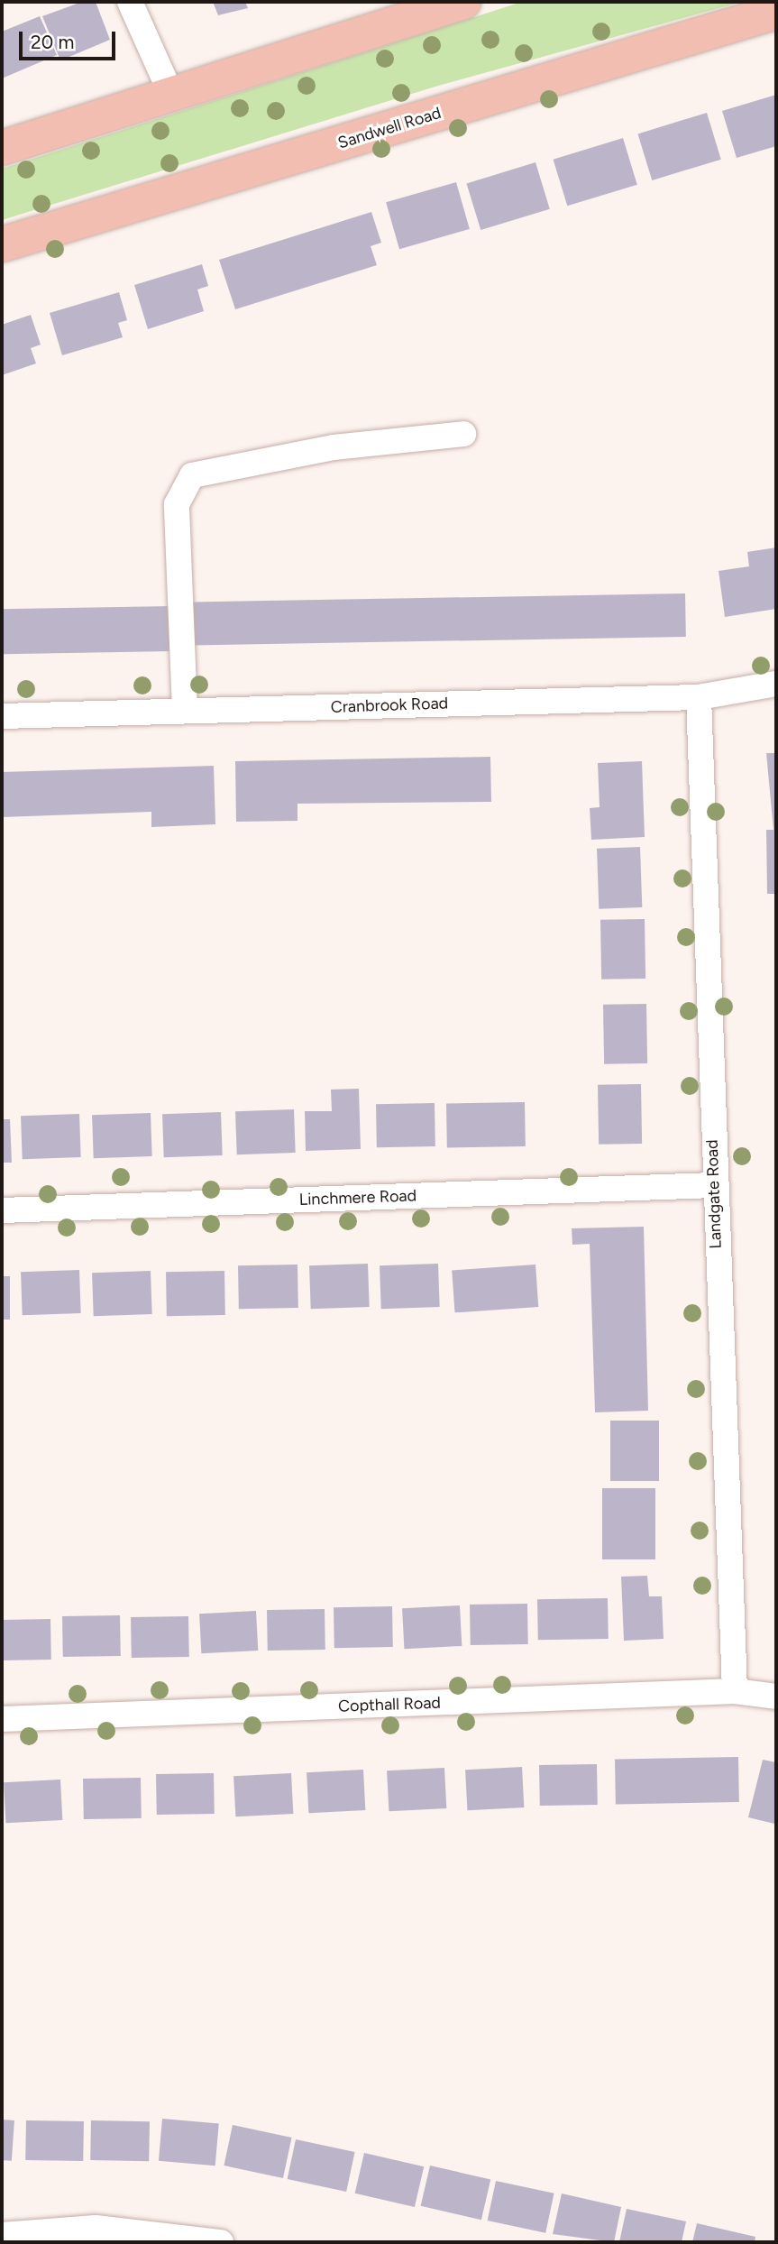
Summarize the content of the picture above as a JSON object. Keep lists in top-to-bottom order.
{
  "streets": {
    "main road": ["Sandwell Road"],
    "street": [
      "Cranbrook Road",
      "Landgate Road",
      "Linchmere Road",
      "Copthall Road"
    ]
  },
  "crossings": [
    ["Cranbrook Road", "Landgate Road"],
    ["Landgate Road", "Linchmere Road"],
    ["Landgate Road", "Copthall Road"]
  ],
  "scale_bar": "20 m"
}
